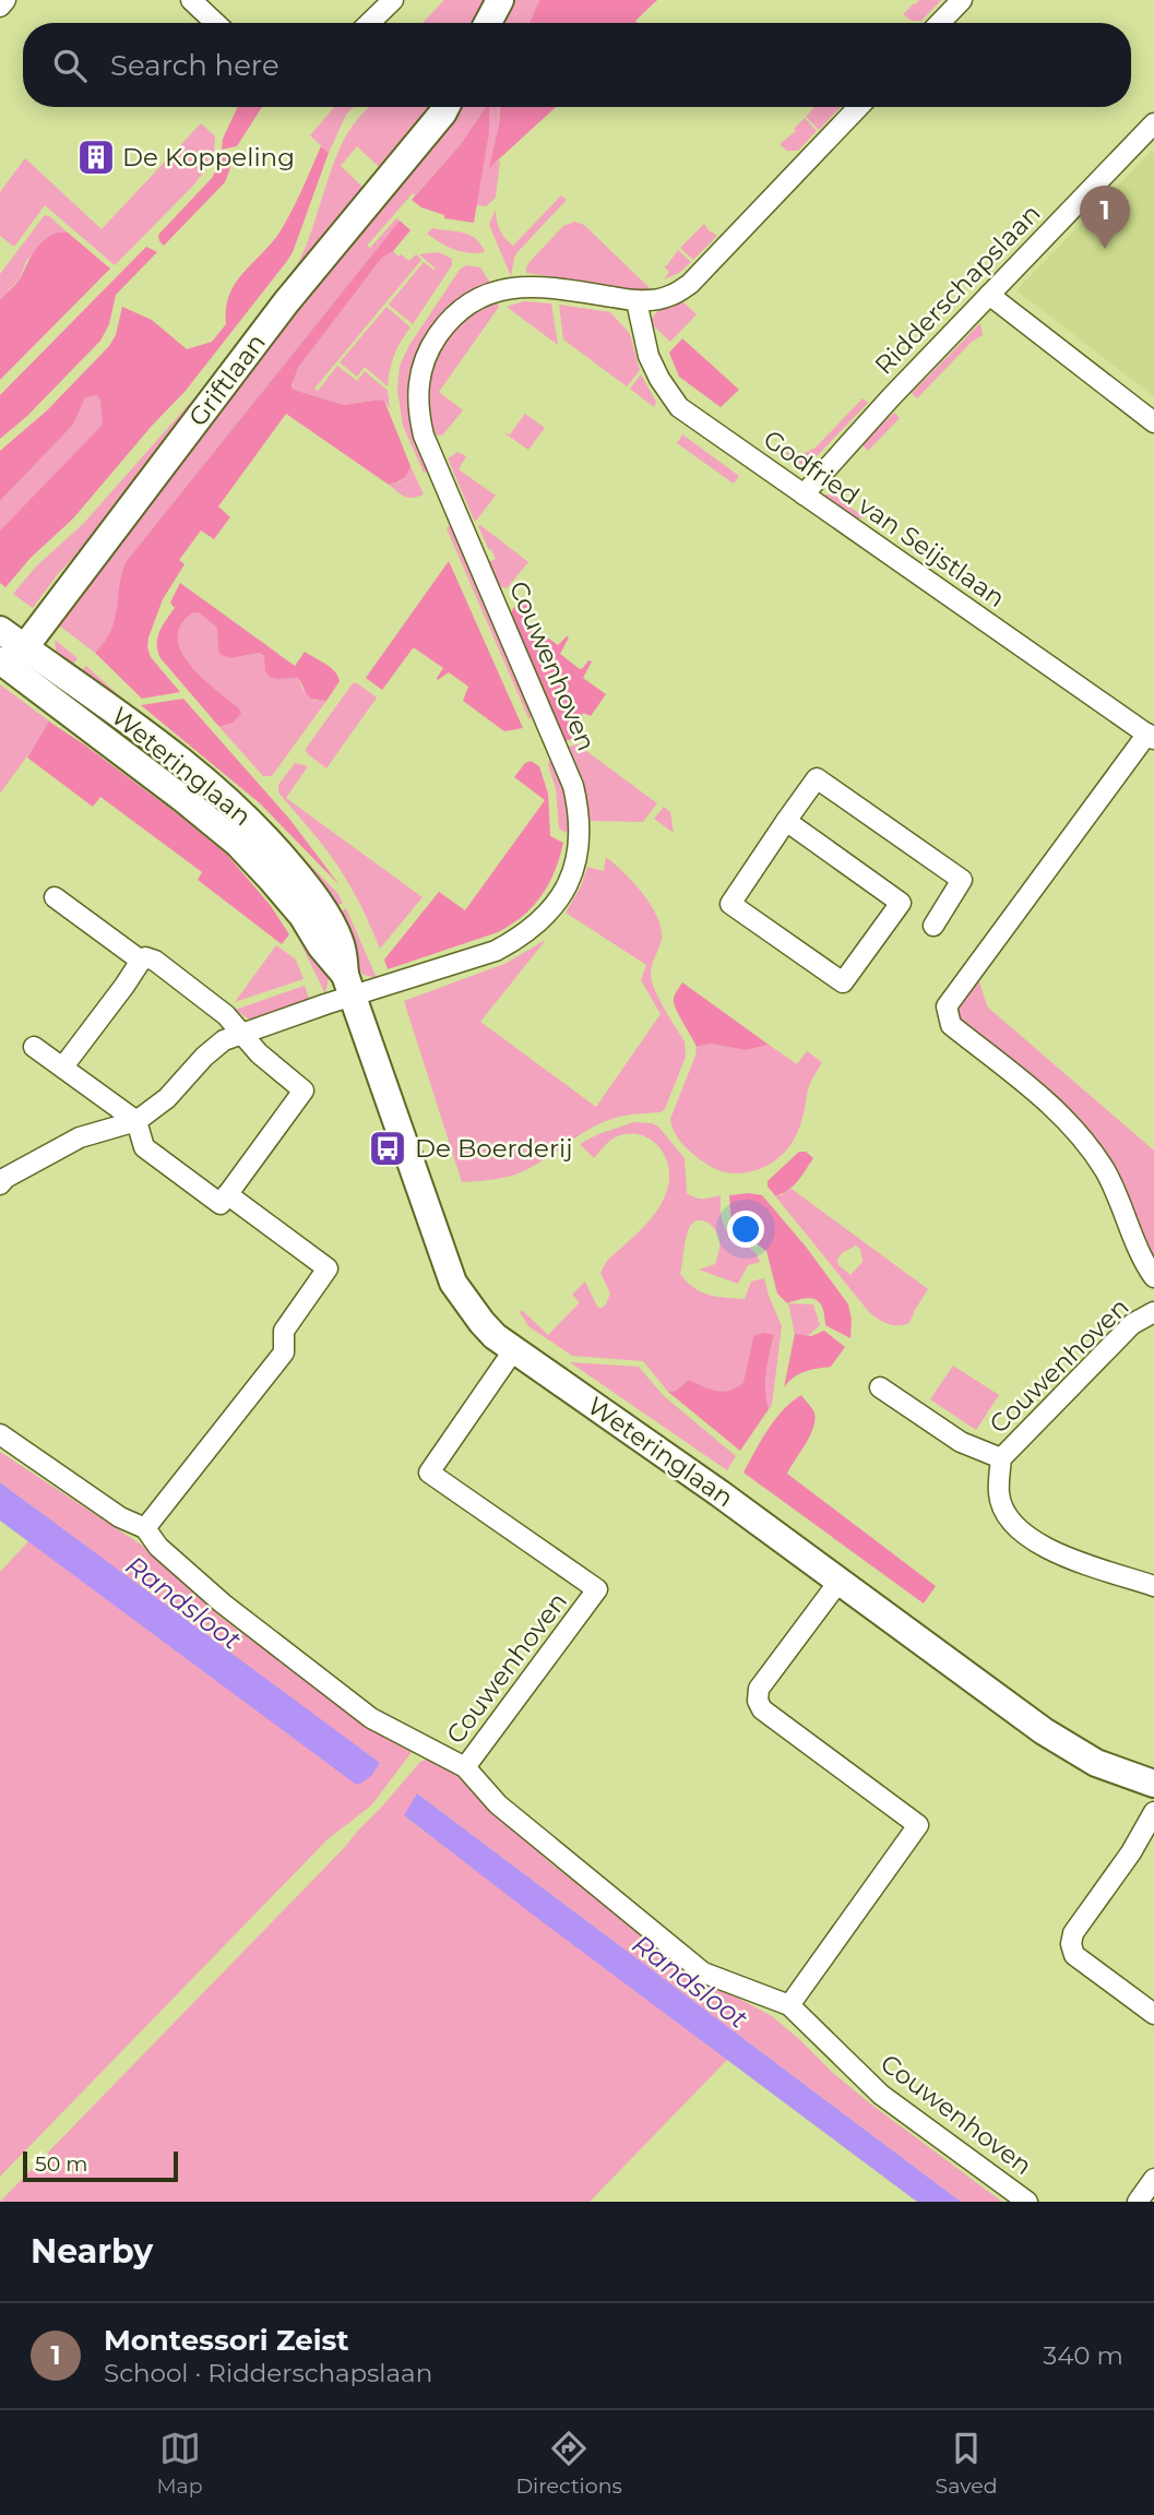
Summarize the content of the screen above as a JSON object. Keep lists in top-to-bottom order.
{
  "streets": {
    "street": [
      "Ridderschapslaan",
      "Griftlaan",
      "Godfried van Seijstlaan",
      "Couwenhoven",
      "Weteringlaan"
    ]
  },
  "crossings": [
    ["Ridderschapslaan", "Godfried van Seijstlaan"],
    ["Griftlaan", "Weteringlaan"],
    ["Godfried van Seijstlaan", "Couwenhoven"],
    ["Couwenhoven", "Weteringlaan"]
  ],
  "water": ["Randsloot"],
  "places": {
    "building": ["De Koppeling"],
    "bus stop": ["De Boerderij"]
  },
  "scale_bar": "50 m",
  "page": {
    "search": "Search here",
    "pins": "1",
    "scale": "50 m",
    "heading": "Nearby",
    "list": [
      {
        "mark": "1",
        "name": "Montessori Zeist",
        "note": "School · Ridderschapslaan",
        "value": "340 m"
      }
    ],
    "nav": ["Map", "Directions", "Saved"]
  }
}
